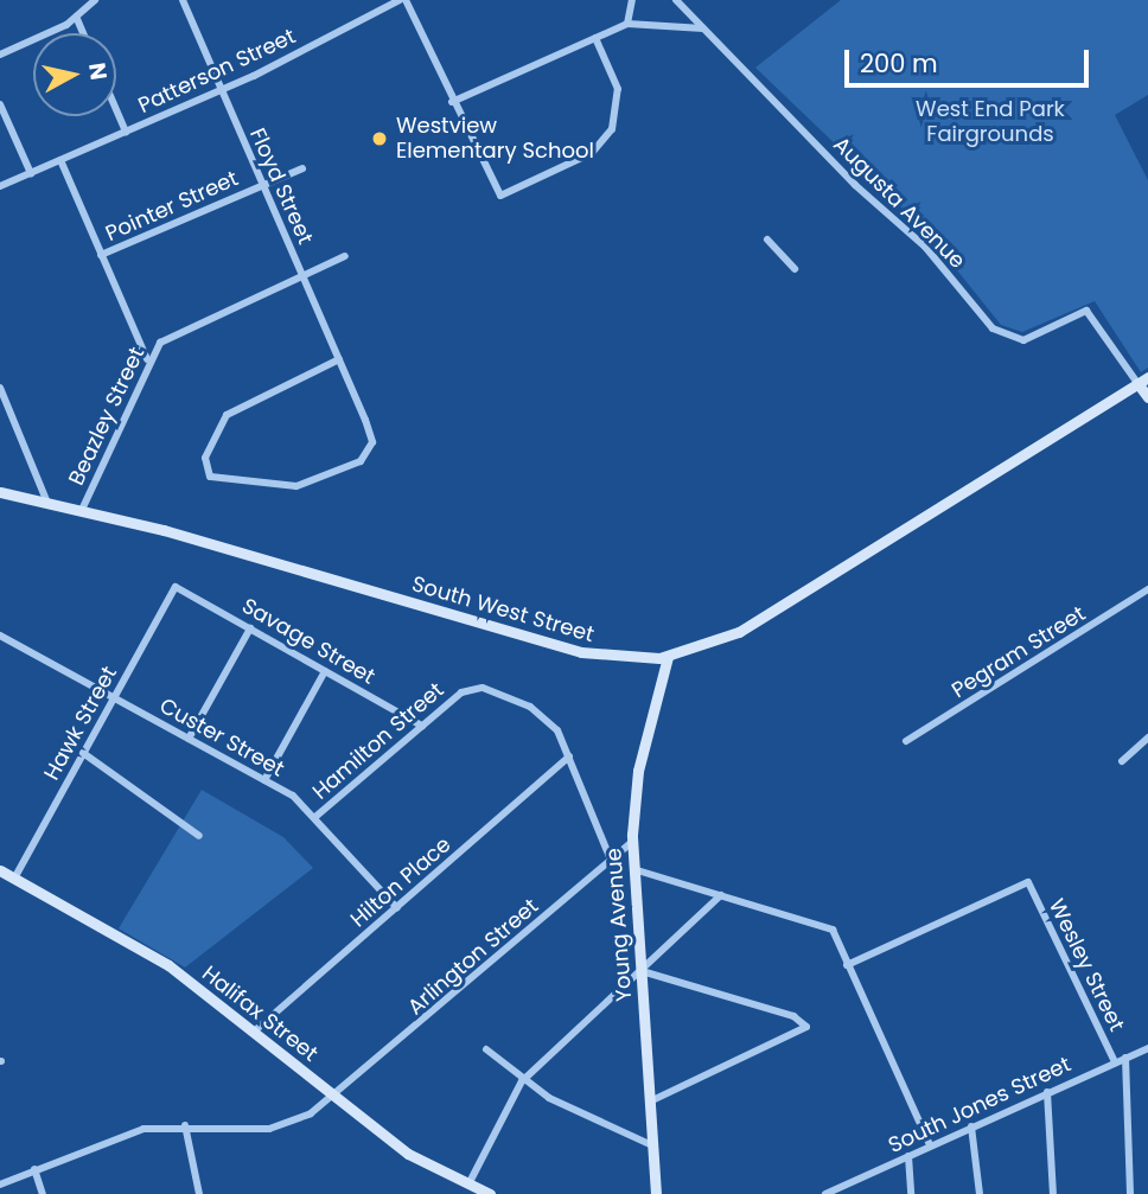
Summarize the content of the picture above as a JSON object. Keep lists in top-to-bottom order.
{
  "streets": {
    "street": [
      "Patterson Street",
      "Floyd Street",
      "Augusta Avenue",
      "Pointer Street",
      "Beazley Street",
      "South West Street",
      "Savage Street",
      "Pegram Street",
      "Hawk Street",
      "Custer Street",
      "Hamilton Street",
      "Hilton Place",
      "Young Avenue",
      "Arlington Street",
      "Wesley Street",
      "Halifax Street",
      "South Jones Street"
    ]
  },
  "crossings": [
    ["Patterson Street", "Floyd Street"],
    ["Floyd Street", "Pointer Street"],
    ["Floyd Street", "Beazley Street"],
    ["Augusta Avenue", "South West Street"],
    ["Beazley Street", "South West Street"],
    ["South West Street", "Young Avenue"],
    ["Savage Street", "Hawk Street"],
    ["Savage Street", "Hamilton Street"],
    ["Hawk Street", "Custer Street"],
    ["Hawk Street", "Halifax Street"],
    ["Custer Street", "Hamilton Street"],
    ["Custer Street", "Hilton Place"],
    ["Hamilton Street", "Hilton Place"],
    ["Hamilton Street", "Arlington Street"],
    ["Hilton Place", "Halifax Street"],
    ["Young Avenue", "Arlington Street"],
    ["Arlington Street", "Halifax Street"],
    ["Wesley Street", "South Jones Street"]
  ],
  "parks": ["West End Park Fairgrounds"],
  "places": ["Westview Elementary School"],
  "scale_bar": "200 m",
  "north": "right"
}
